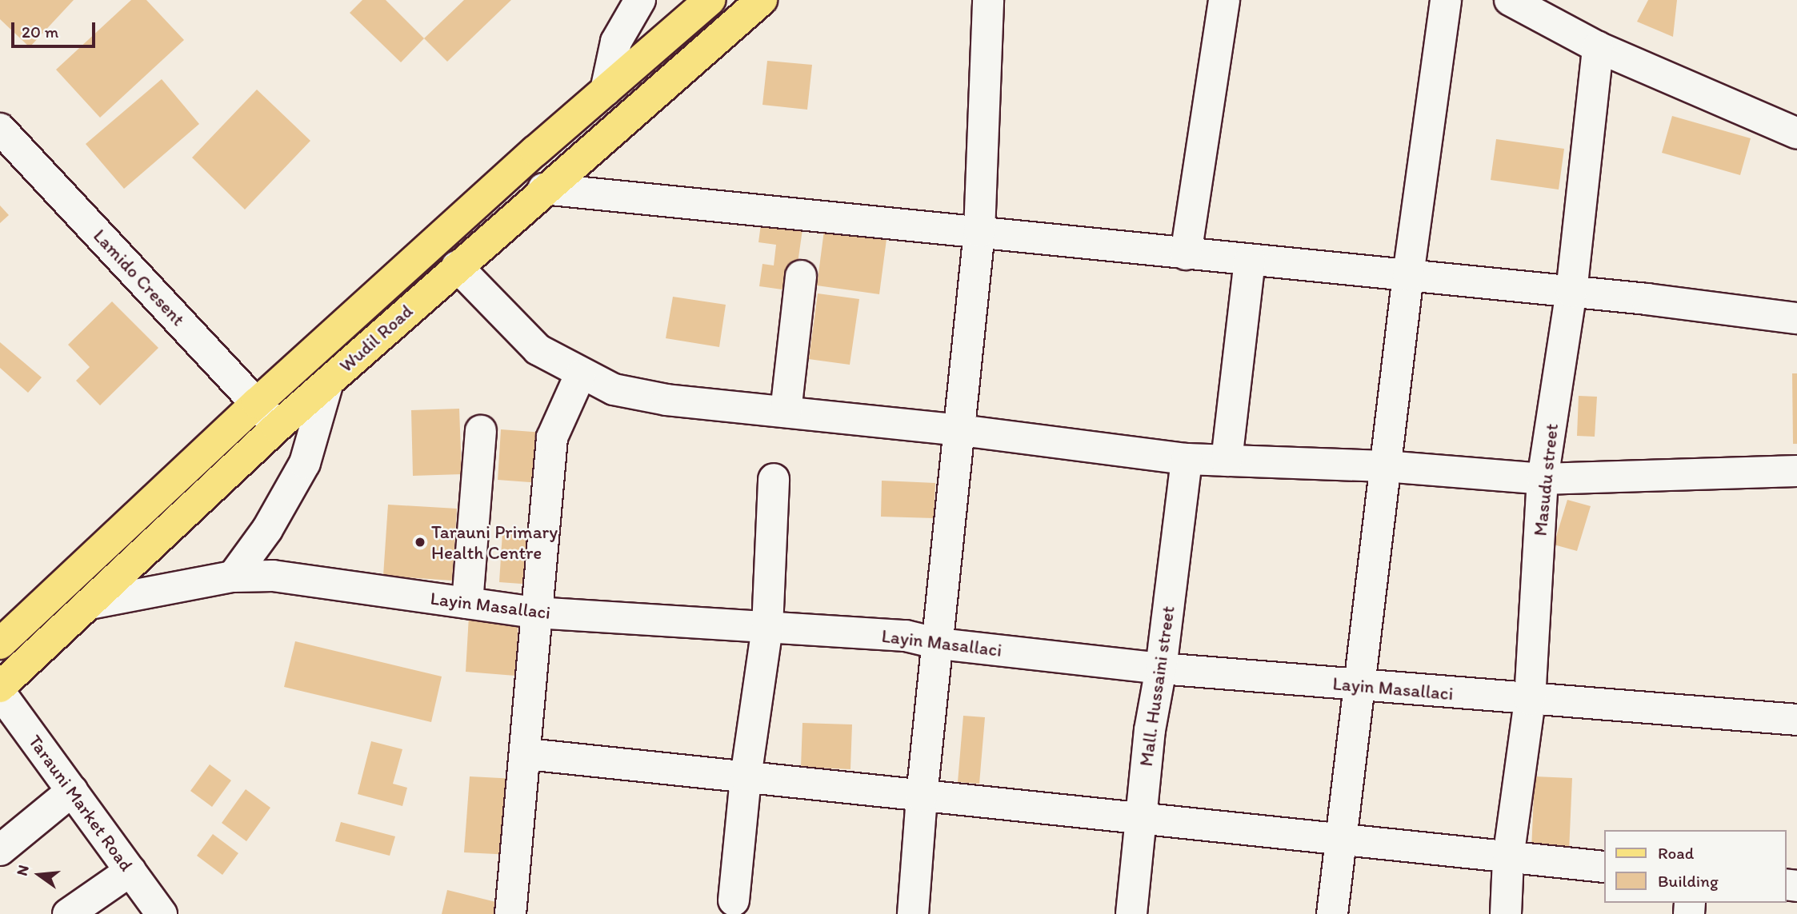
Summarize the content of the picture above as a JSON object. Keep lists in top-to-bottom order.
{
  "streets": {
    "main road": ["Wudil Road"],
    "street": [
      "Lamido Cresent",
      "Masudu street",
      "Layin Masallaci",
      "Mall. Hussaini street",
      "Tarauni Market Road"
    ]
  },
  "crossings": [
    ["Lamido Cresent", "Wudil Road"],
    ["Wudil Road", "Layin Masallaci"],
    ["Masudu street", "Layin Masallaci"],
    ["Layin Masallaci", "Mall. Hussaini street"]
  ],
  "places": ["Tarauni Primary Health Centre"],
  "legend": ["Road", "Building"],
  "scale_bar": "20 m",
  "north": "left"
}
